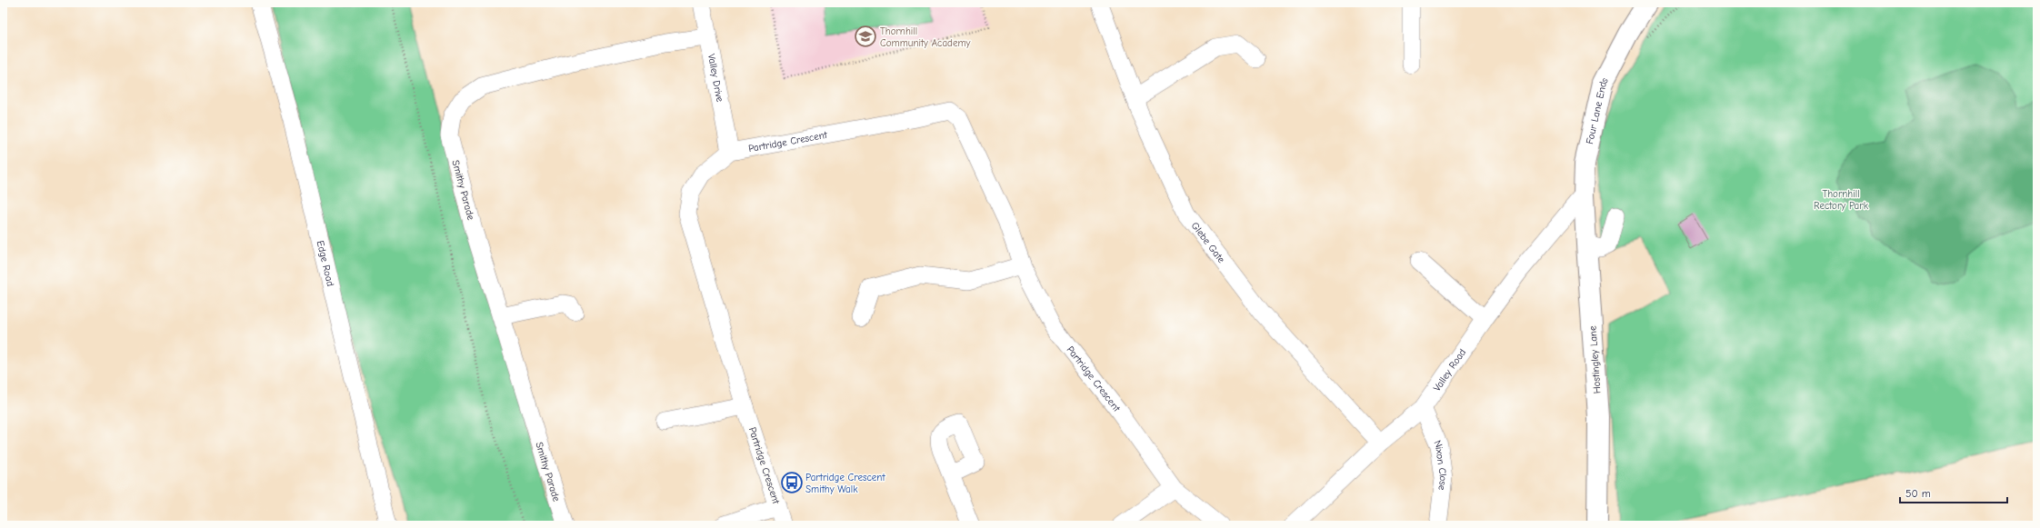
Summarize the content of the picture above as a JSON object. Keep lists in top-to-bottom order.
{
  "streets": {
    "main road": ["Four Lane Ends", "Hostingley Lane"],
    "street": [
      "Valley Drive",
      "Partridge Crescent",
      "Smithy Parade",
      "Glebe Gate",
      "Edge Road",
      "Valley Road",
      "Nixon Close"
    ]
  },
  "crossings": [
    ["Valley Drive", "Partridge Crescent"],
    ["Valley Drive", "Smithy Parade"],
    ["Four Lane Ends", "Hostingley Lane"],
    ["Four Lane Ends", "Valley Road"],
    ["Glebe Gate", "Valley Road"],
    ["Hostingley Lane", "Valley Road"],
    ["Valley Road", "Nixon Close"]
  ],
  "parks": ["Thornhill Rectory Park"],
  "places": {
    "school or university": ["Thornhill Community Academy"],
    "bus stop": ["Partridge Crescent Smithy Walk"]
  },
  "scale_bar": "50 m"
}
